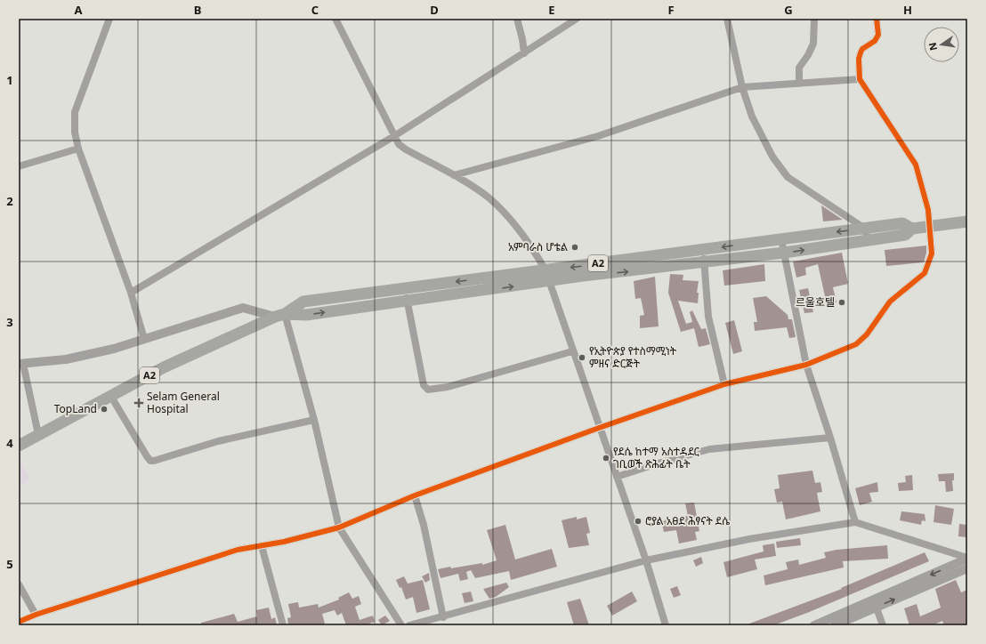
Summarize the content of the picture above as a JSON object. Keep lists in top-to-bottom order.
{
  "streets": {
    "highway": ["A2"]
  },
  "places": {
    "other": [
      "አምባራስ ሆቴል",
      "르울호텔",
      "የኢትዮጵያ የተስማሚነት ምዘና ድርጅት",
      "TopLand",
      "የደሴ ከተማ አስተዳደር ገቢወች ጽሕፊት ቤት",
      "ሮያል አፀደ ሕፃናት ደሴ"
    ],
    "health": ["Selam General Hospital"]
  },
  "north": "left",
  "grid": {
    "columns": [
      "A",
      "B",
      "C",
      "D",
      "E",
      "F",
      "G",
      "H"
    ],
    "rows": [
      "1",
      "2",
      "3",
      "4",
      "5"
    ]
  }
}
